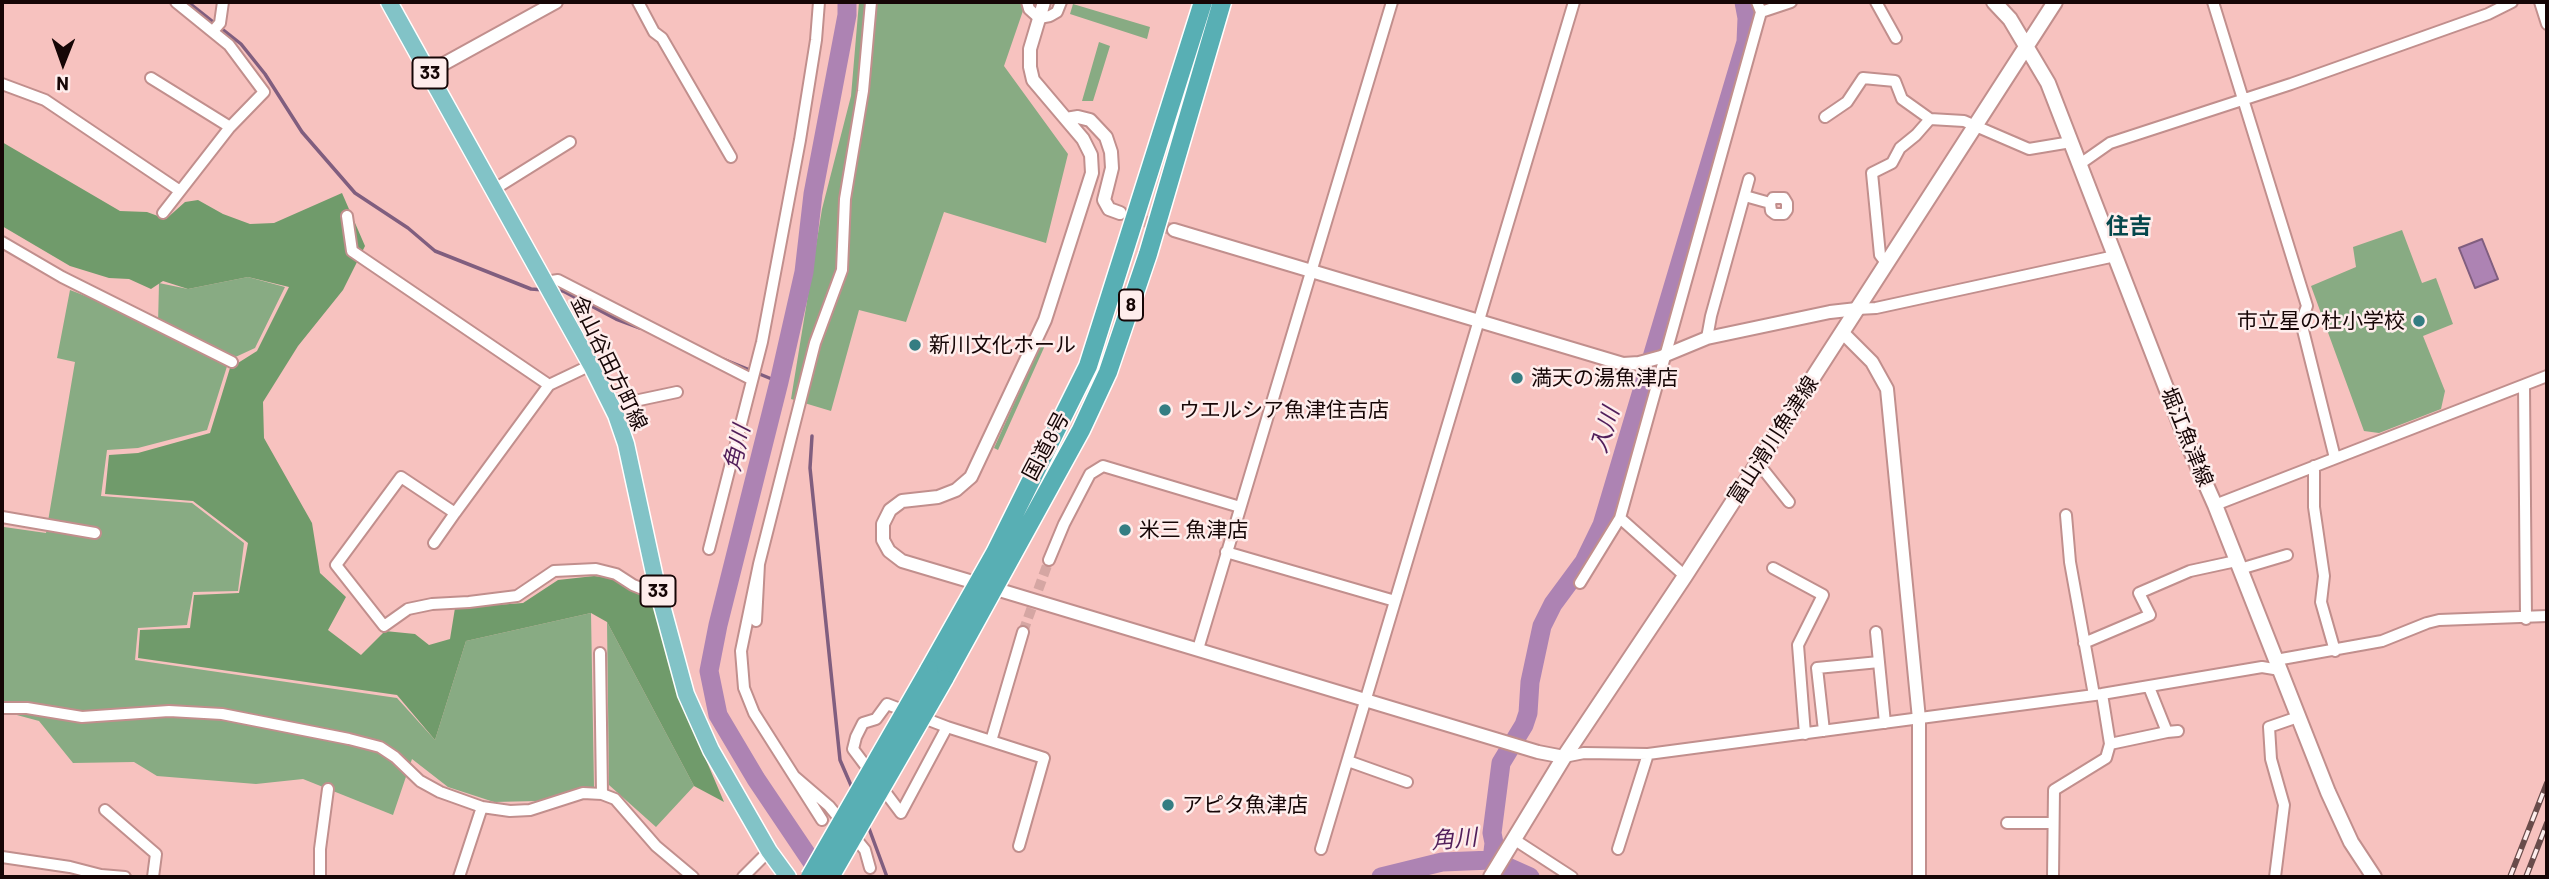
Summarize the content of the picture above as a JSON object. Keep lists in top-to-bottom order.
{
  "streets": {
    "highway": ["8", "国道8号"],
    "main road": [
      "33",
      "金山谷田方町線",
      "堀江魚津線",
      "富山滑川魚津線"
    ]
  },
  "crossings": [
    ["堀江魚津線", "富山滑川魚津線"]
  ],
  "districts": ["住吉"],
  "water": ["入川", "角川"],
  "places": [
    "市立星の杜小学校",
    "新川文化ホール",
    "満天の湯魚津店",
    "ウエルシア魚津住吉店",
    "米三 魚津店",
    "アピタ魚津店"
  ],
  "north": "bottom"
}
